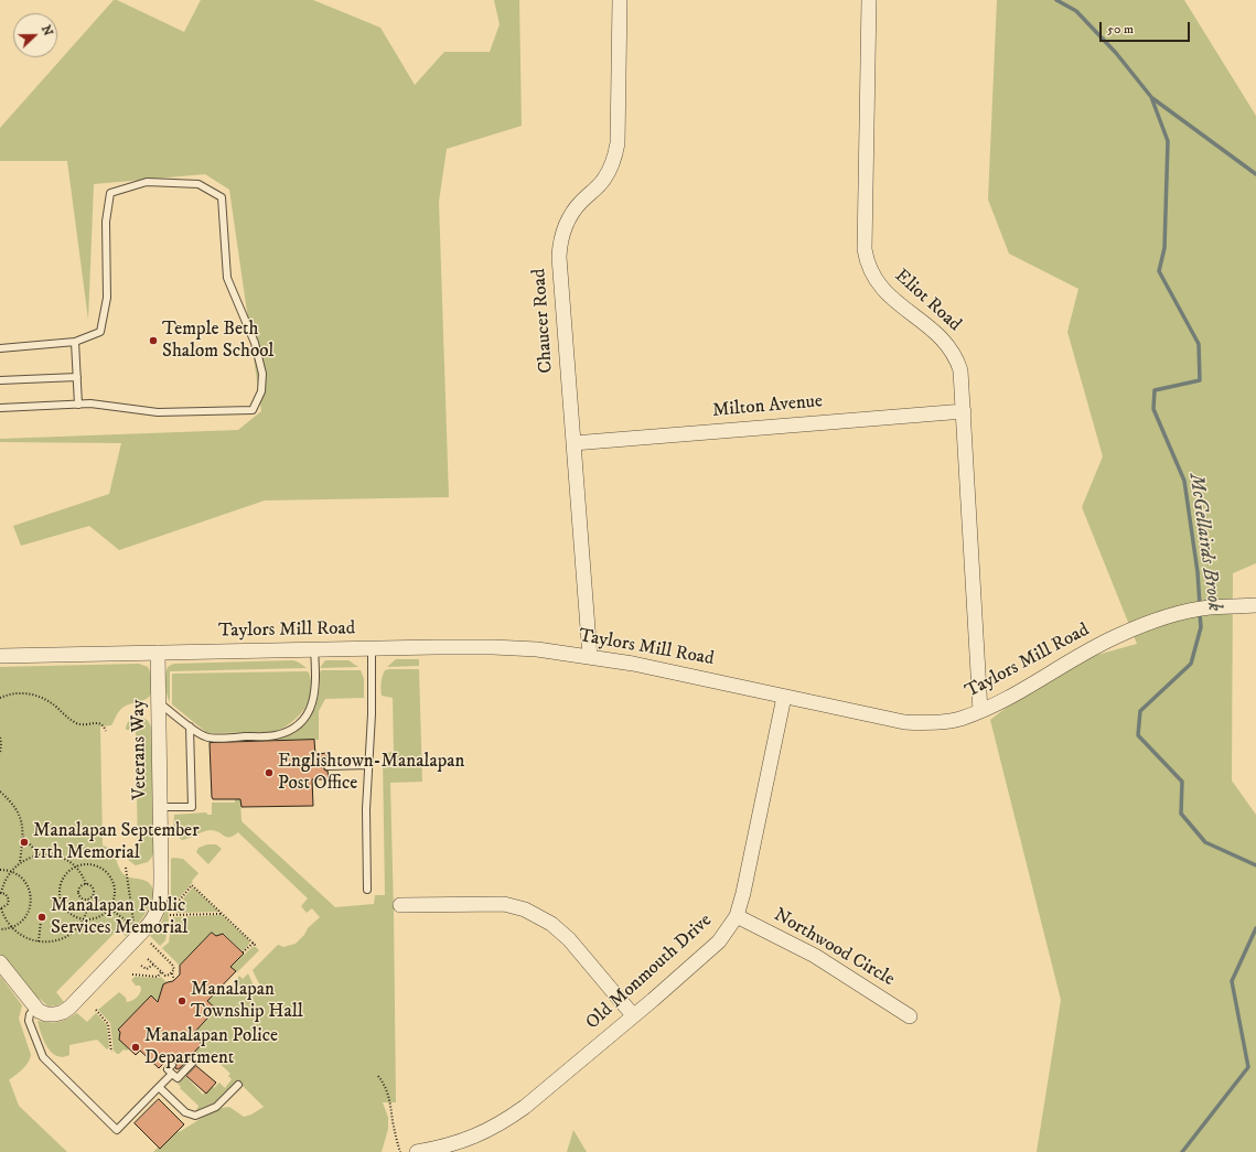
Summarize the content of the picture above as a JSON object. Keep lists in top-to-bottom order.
{
  "streets": {
    "street": [
      "Eliot Road",
      "Chaucer Road",
      "Milton Avenue",
      "Taylors Mill Road",
      "Veterans Way",
      "Northwood Circle",
      "Old Monmouth Drive"
    ]
  },
  "crossings": [
    ["Eliot Road", "Milton Avenue"],
    ["Eliot Road", "Taylors Mill Road"],
    ["Chaucer Road", "Milton Avenue"],
    ["Chaucer Road", "Taylors Mill Road"],
    ["Taylors Mill Road", "Veterans Way"],
    ["Taylors Mill Road", "Old Monmouth Drive"],
    ["Northwood Circle", "Old Monmouth Drive"]
  ],
  "water": ["McGellairds Brook"],
  "places": [
    "Temple Beth Shalom School",
    "Englishtown-Manalapan Post Office",
    "Manalapan September 11th Memorial",
    "Manalapan Public Services Memorial",
    "Manalapan Township Hall",
    "Manalapan Police Department"
  ],
  "scale_bar": "50 m",
  "north": "right"
}
